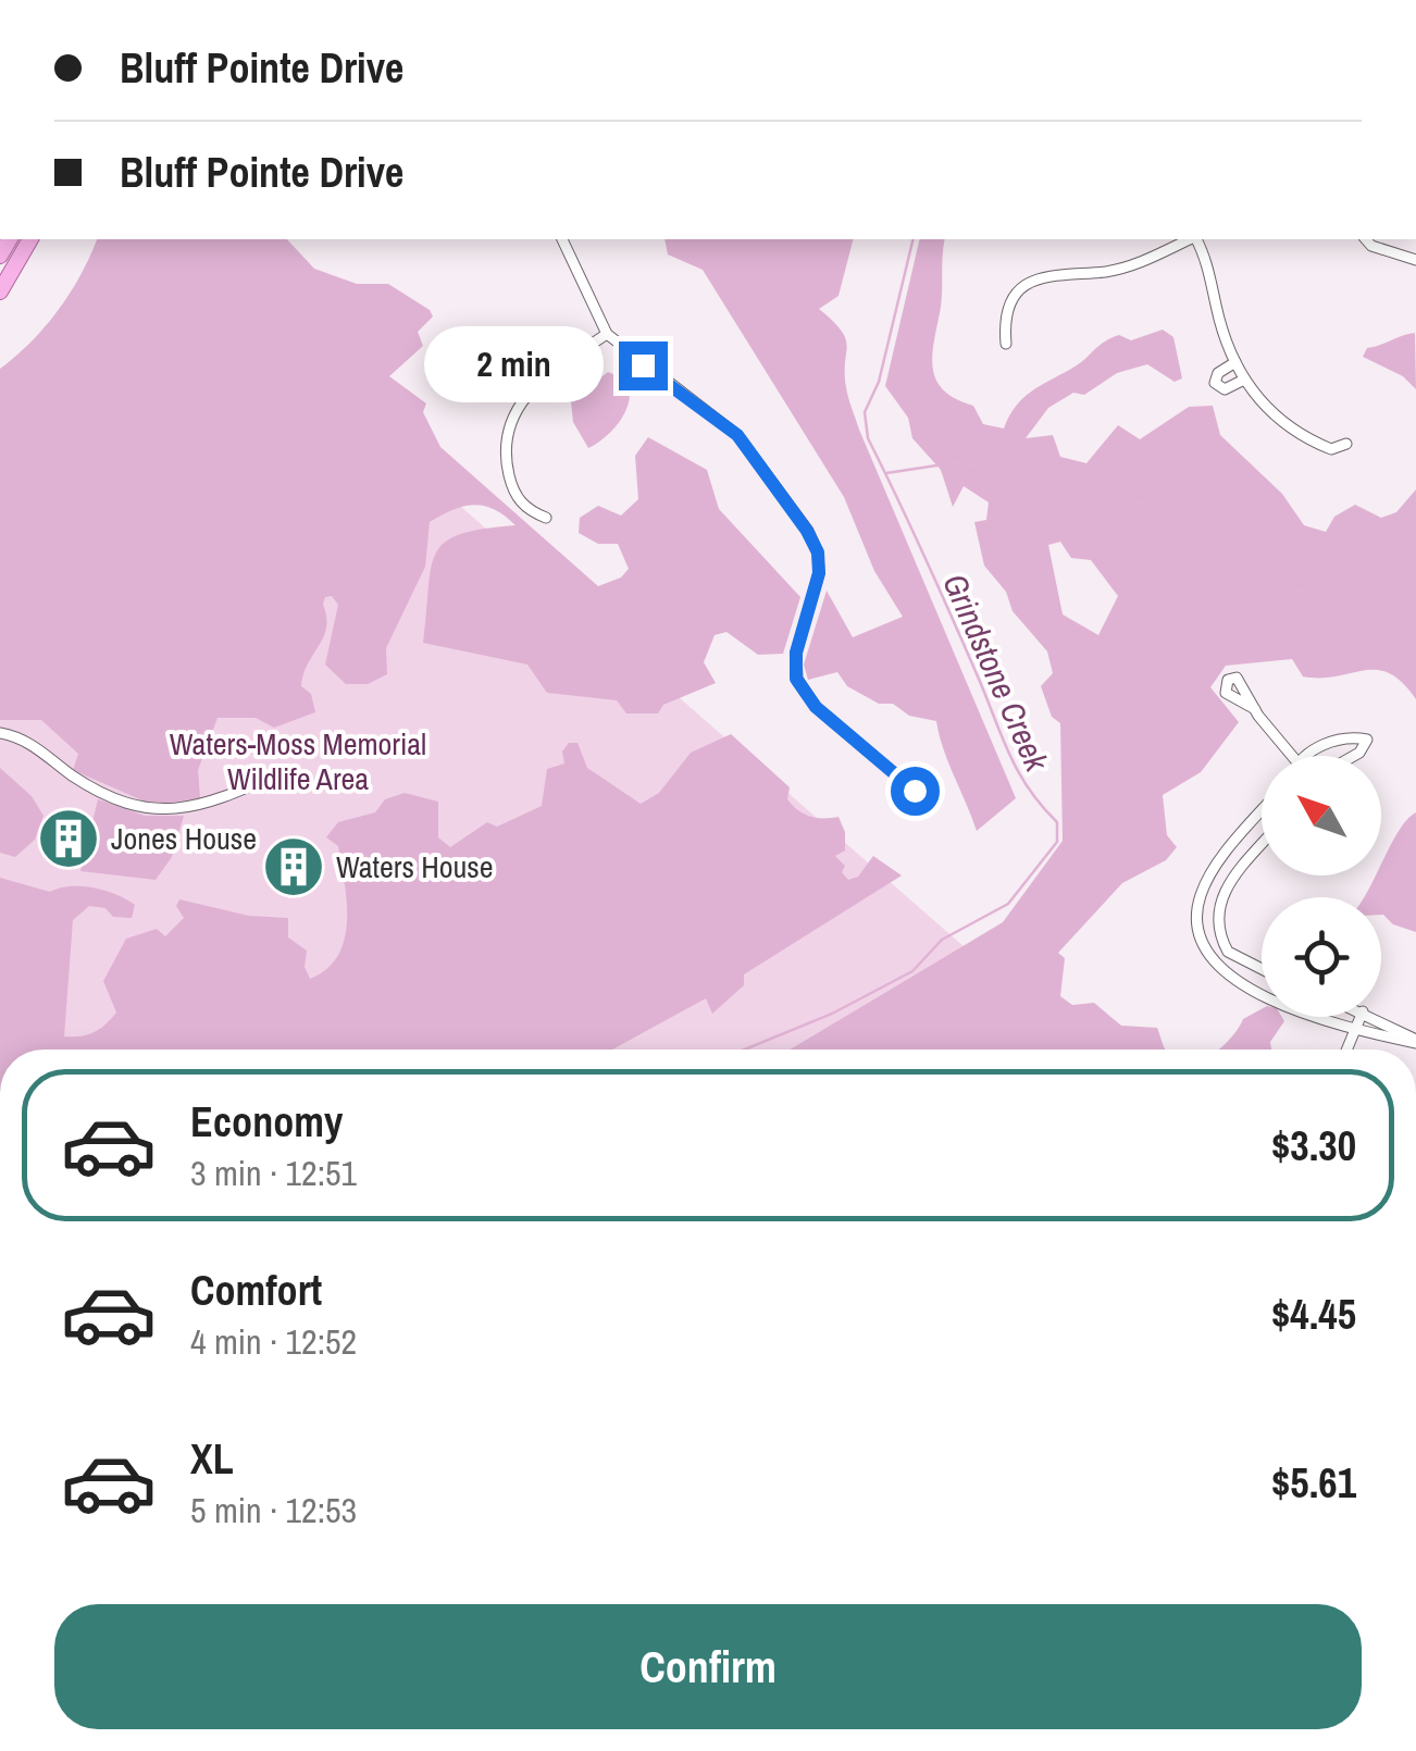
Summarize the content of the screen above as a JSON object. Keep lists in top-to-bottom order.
{
  "water": ["Grindstone Creek"],
  "parks": ["Waters-Moss Memorial Wildlife Area"],
  "places": {
    "building": ["Jones House", "Waters House"]
  },
  "north": "top left",
  "page": {
    "banner": ["Bluff Pointe Drive", "Bluff Pointe Drive"],
    "bubble": "2 min",
    "list": [
      {
        "name": "Economy",
        "note": "3 min · 12:51",
        "value": "$3.30"
      },
      {
        "name": "Comfort",
        "note": "4 min · 12:52",
        "value": "$4.45"
      },
      {
        "name": "XL",
        "note": "5 min · 12:53",
        "value": "$5.61"
      }
    ],
    "buttons": "Confirm"
  }
}
